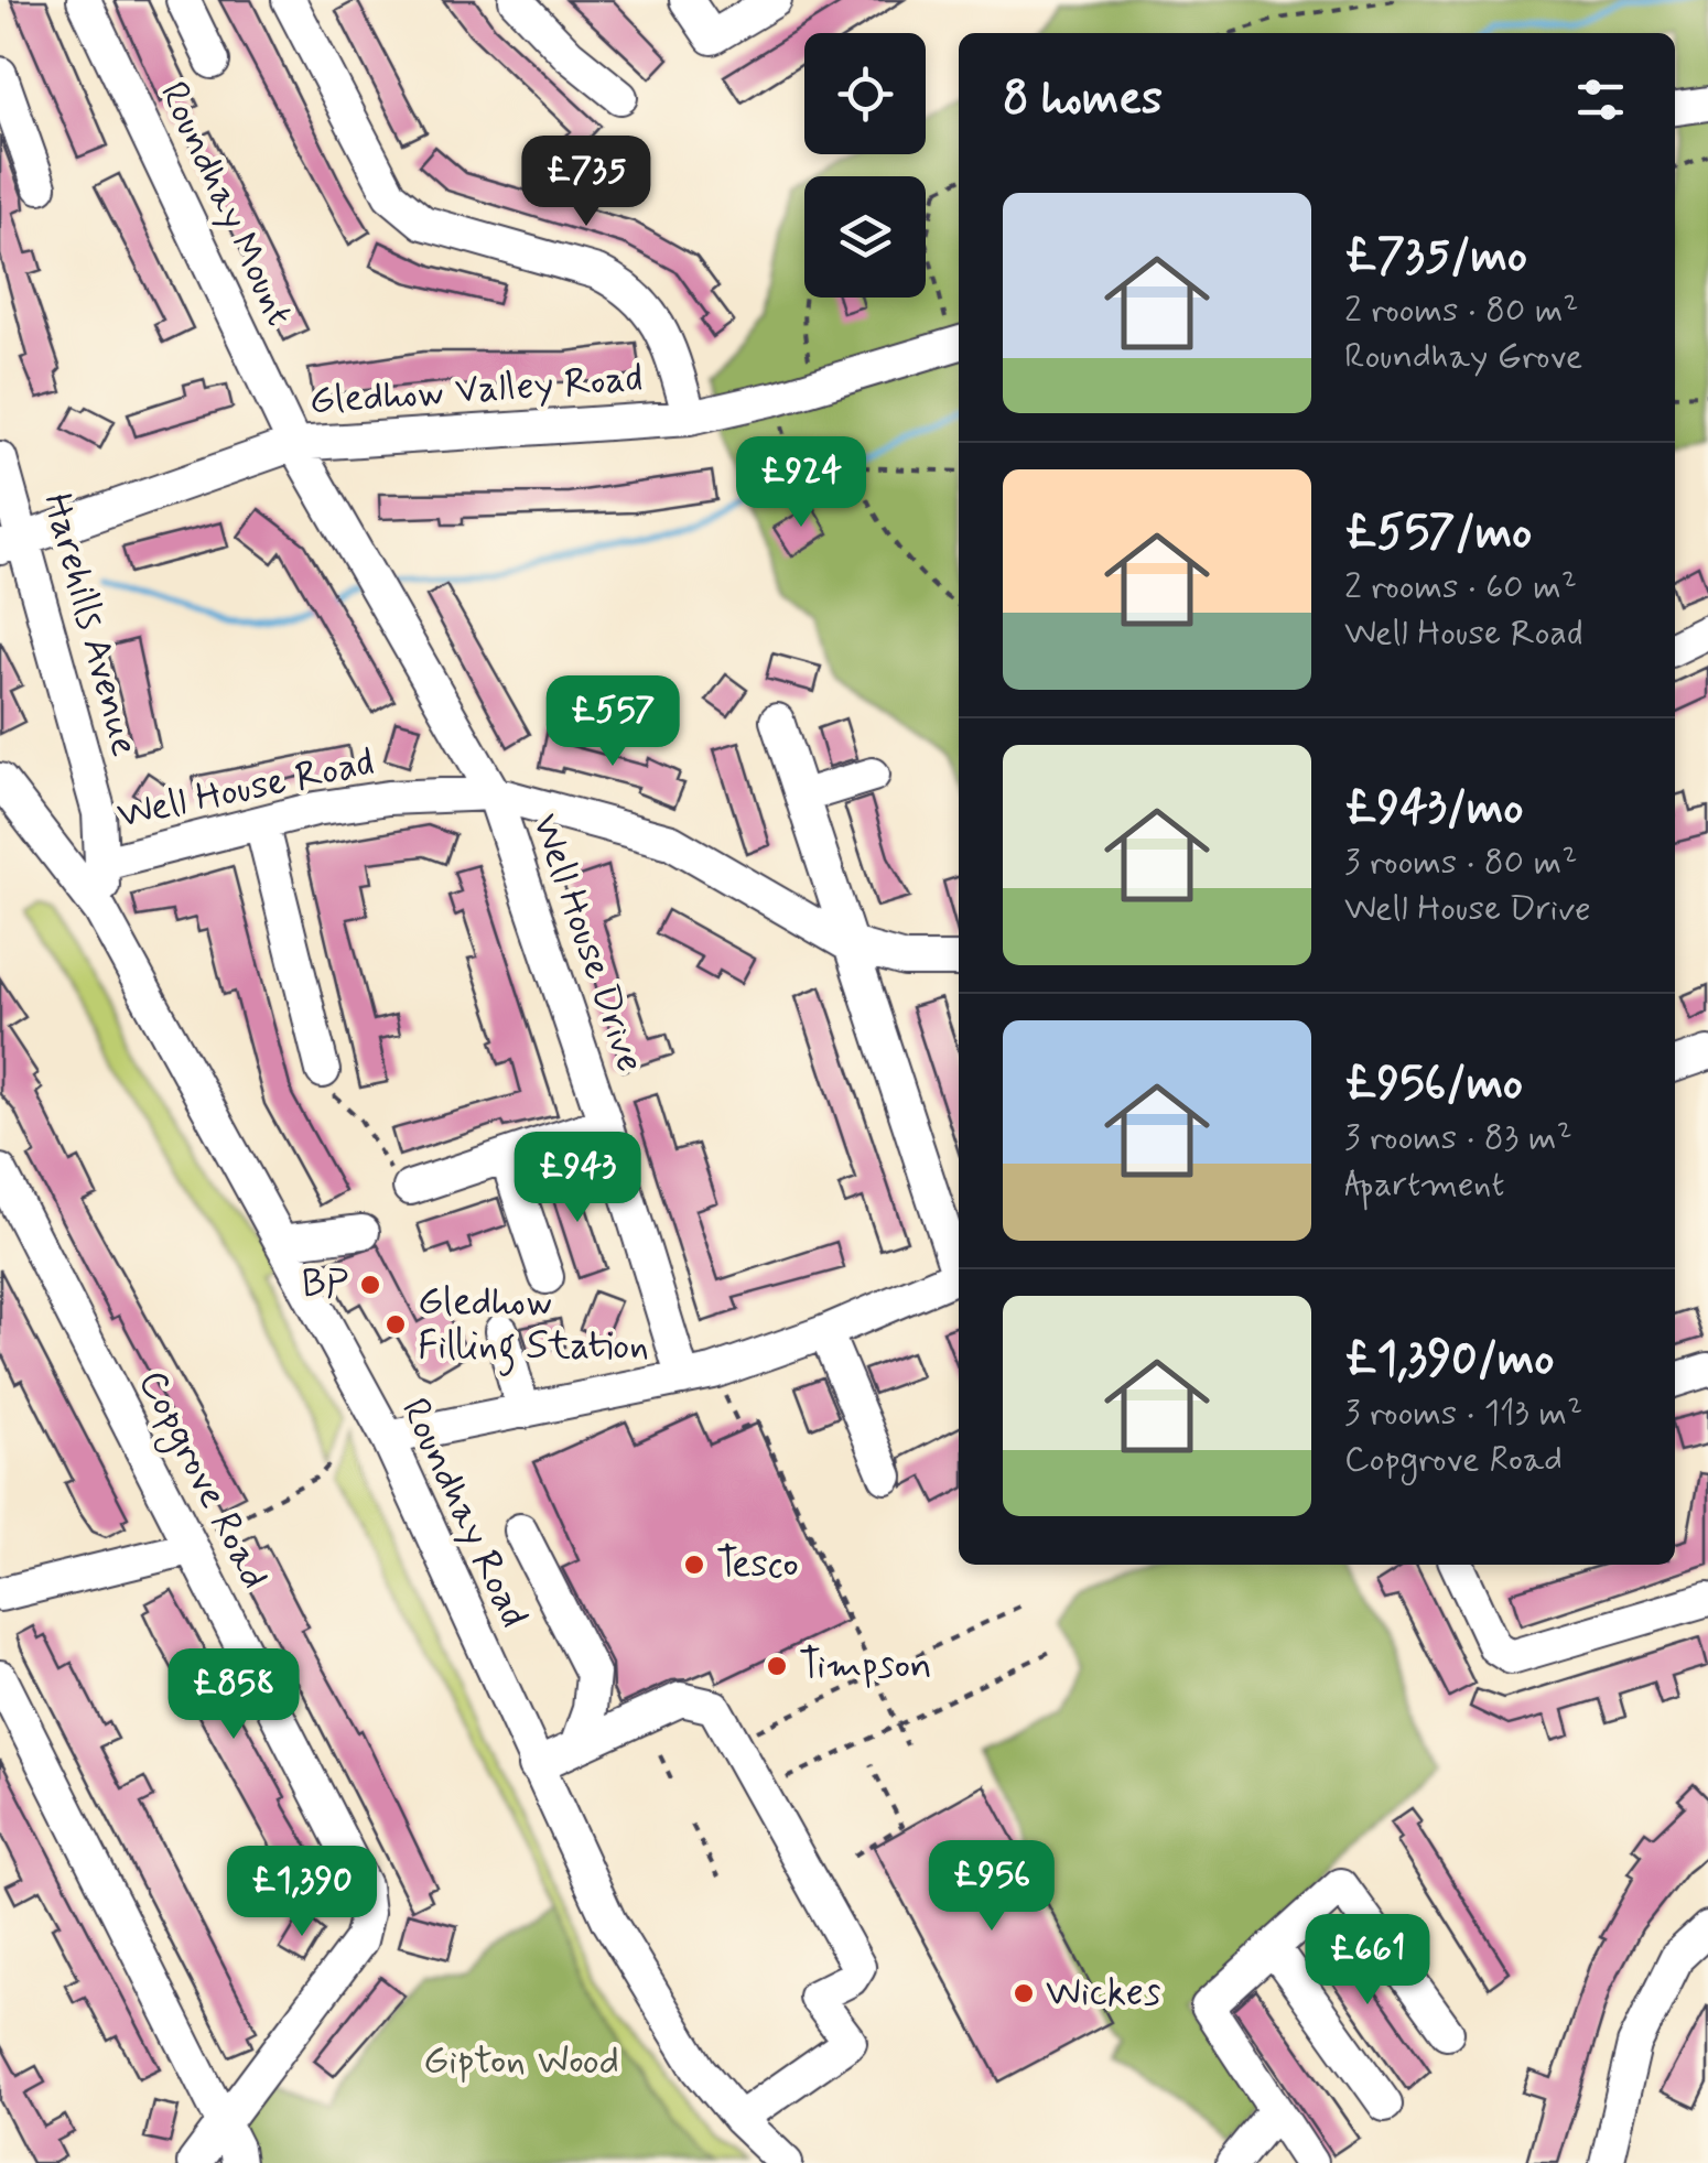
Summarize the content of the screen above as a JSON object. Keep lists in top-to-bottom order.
{
  "streets": {
    "street": [
      "Roundhay Mount",
      "Gledhow Valley Road",
      "Harehills Avenue",
      "Well House Road",
      "Well House Drive",
      "Copgrove Road",
      "Roundhay Road"
    ]
  },
  "crossings": [
    ["Roundhay Mount", "Gledhow Valley Road"],
    ["Roundhay Mount", "Well House Drive"],
    ["Gledhow Valley Road", "Harehills Avenue"],
    ["Gledhow Valley Road", "Well House Drive"],
    ["Harehills Avenue", "Well House Road"],
    ["Harehills Avenue", "Roundhay Road"],
    ["Well House Road", "Well House Drive"]
  ],
  "parks": ["Gipton Wood"],
  "places": [
    "BP",
    "Gledhow Filling Station",
    "Tesco",
    "Timpson",
    "Wickes"
  ],
  "page": {
    "heading": "8 homes",
    "price": [
      "£735",
      "£924",
      "£557",
      "£943",
      "£858",
      "£956",
      "£1,390",
      "£661"
    ],
    "list": [
      {
        "name": "£735/mo",
        "note": "2 rooms · 80 m² · Roundhay Grove"
      },
      {
        "name": "£557/mo",
        "note": "2 rooms · 60 m² · Well House Road"
      },
      {
        "name": "£943/mo",
        "note": "3 rooms · 80 m² · Well House Drive"
      },
      {
        "name": "£956/mo",
        "note": "3 rooms · 83 m² · Apartment"
      },
      {
        "name": "£1,390/mo",
        "note": "3 rooms · 113 m² · Copgrove Road"
      }
    ]
  }
}
